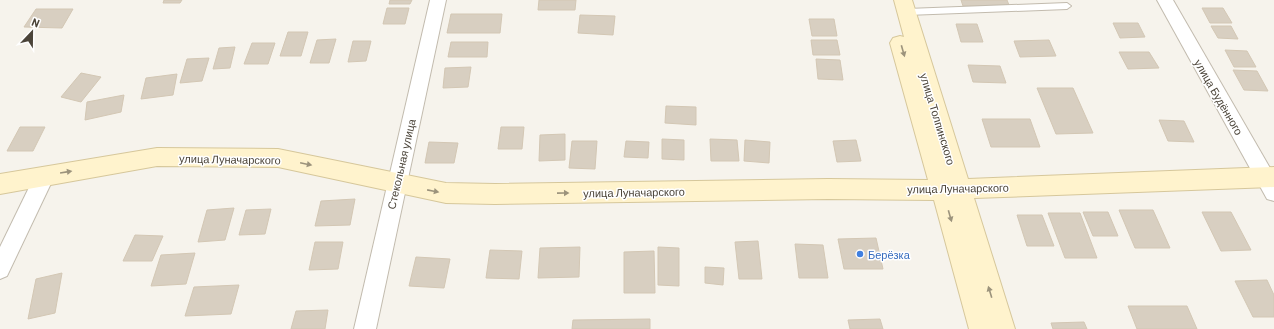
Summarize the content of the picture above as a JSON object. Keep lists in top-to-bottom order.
{
  "streets": {
    "main road": ["улица Толпинского", "улица Луначарского"],
    "street": ["улица Будённого", "Стекольная улица"]
  },
  "crossings": [
    ["улица Будённого", "улица Луначарского"],
    ["улица Толпинского", "улица Луначарского"],
    ["улица Луначарского", "Стекольная улица"]
  ],
  "one_way": ["улица Луначарского"],
  "places": ["Берёзка"],
  "north": "top"
}
